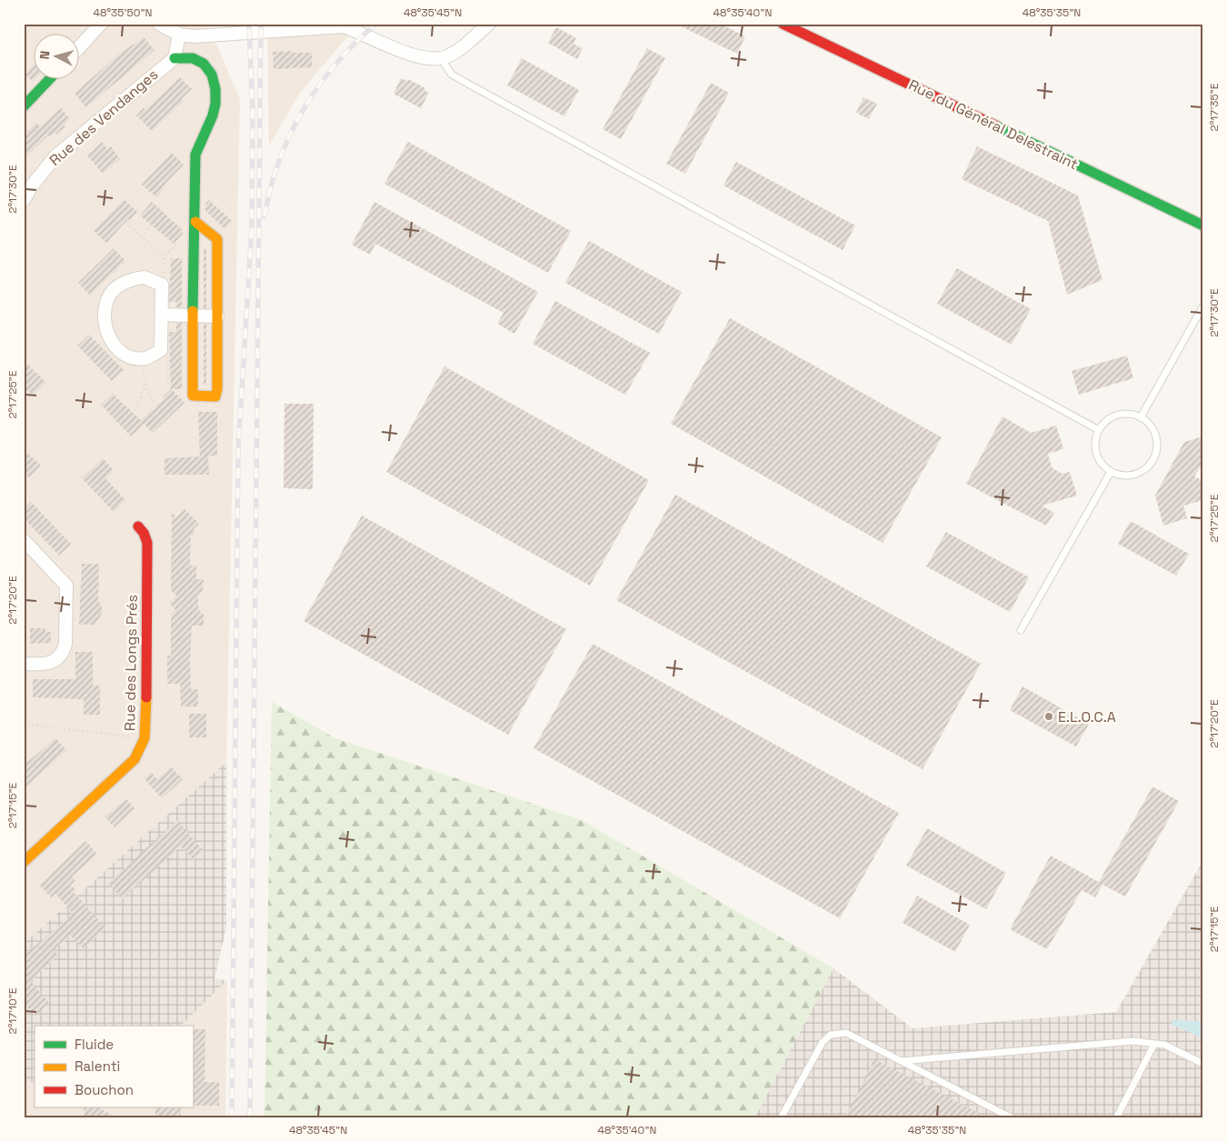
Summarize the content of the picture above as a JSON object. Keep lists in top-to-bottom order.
{
  "streets": {
    "street": ["Rue des Vendanges", "Rue du Général Delestraint", "Rue des Longs Prés"]
  },
  "places": ["E.L.O.C.A"],
  "legend": ["Fluide", "Ralenti", "Bouchon"],
  "north": "left",
  "coordinates": [
    "48°35'50\"N",
    "48°35'45\"N",
    "48°35'40\"N",
    "48°35'35\"N",
    "2°17'35\"E",
    "2°17'30\"E",
    "2°17'25\"E",
    "2°17'20\"E",
    "2°17'15\"E",
    "2°17'10\"E"
  ]
}
